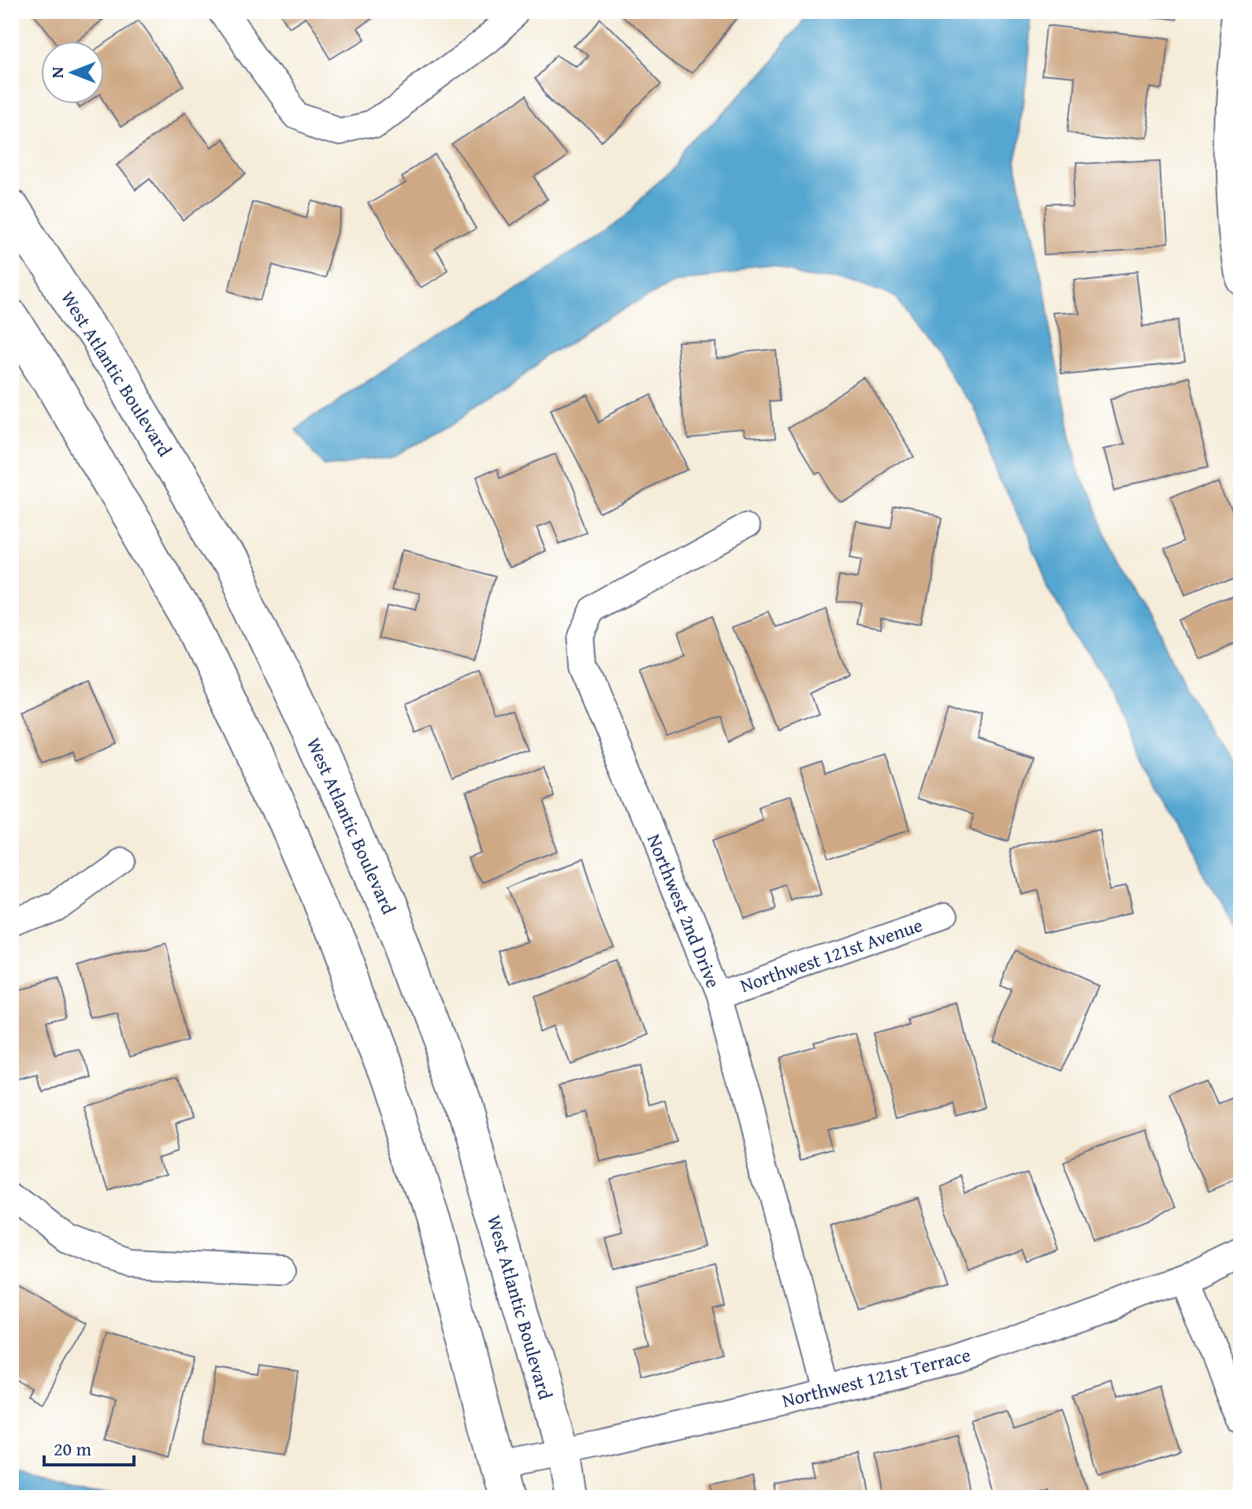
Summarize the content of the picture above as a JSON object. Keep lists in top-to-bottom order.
{
  "streets": {
    "main road": ["West Atlantic Boulevard"],
    "street": ["Northwest 2nd Drive", "Northwest 121st Avenue", "Northwest 121st Terrace"]
  },
  "crossings": [
    ["West Atlantic Boulevard", "Northwest 121st Terrace"],
    ["Northwest 2nd Drive", "Northwest 121st Avenue"],
    ["Northwest 2nd Drive", "Northwest 121st Terrace"]
  ],
  "scale_bar": "20 m",
  "north": "left"
}
